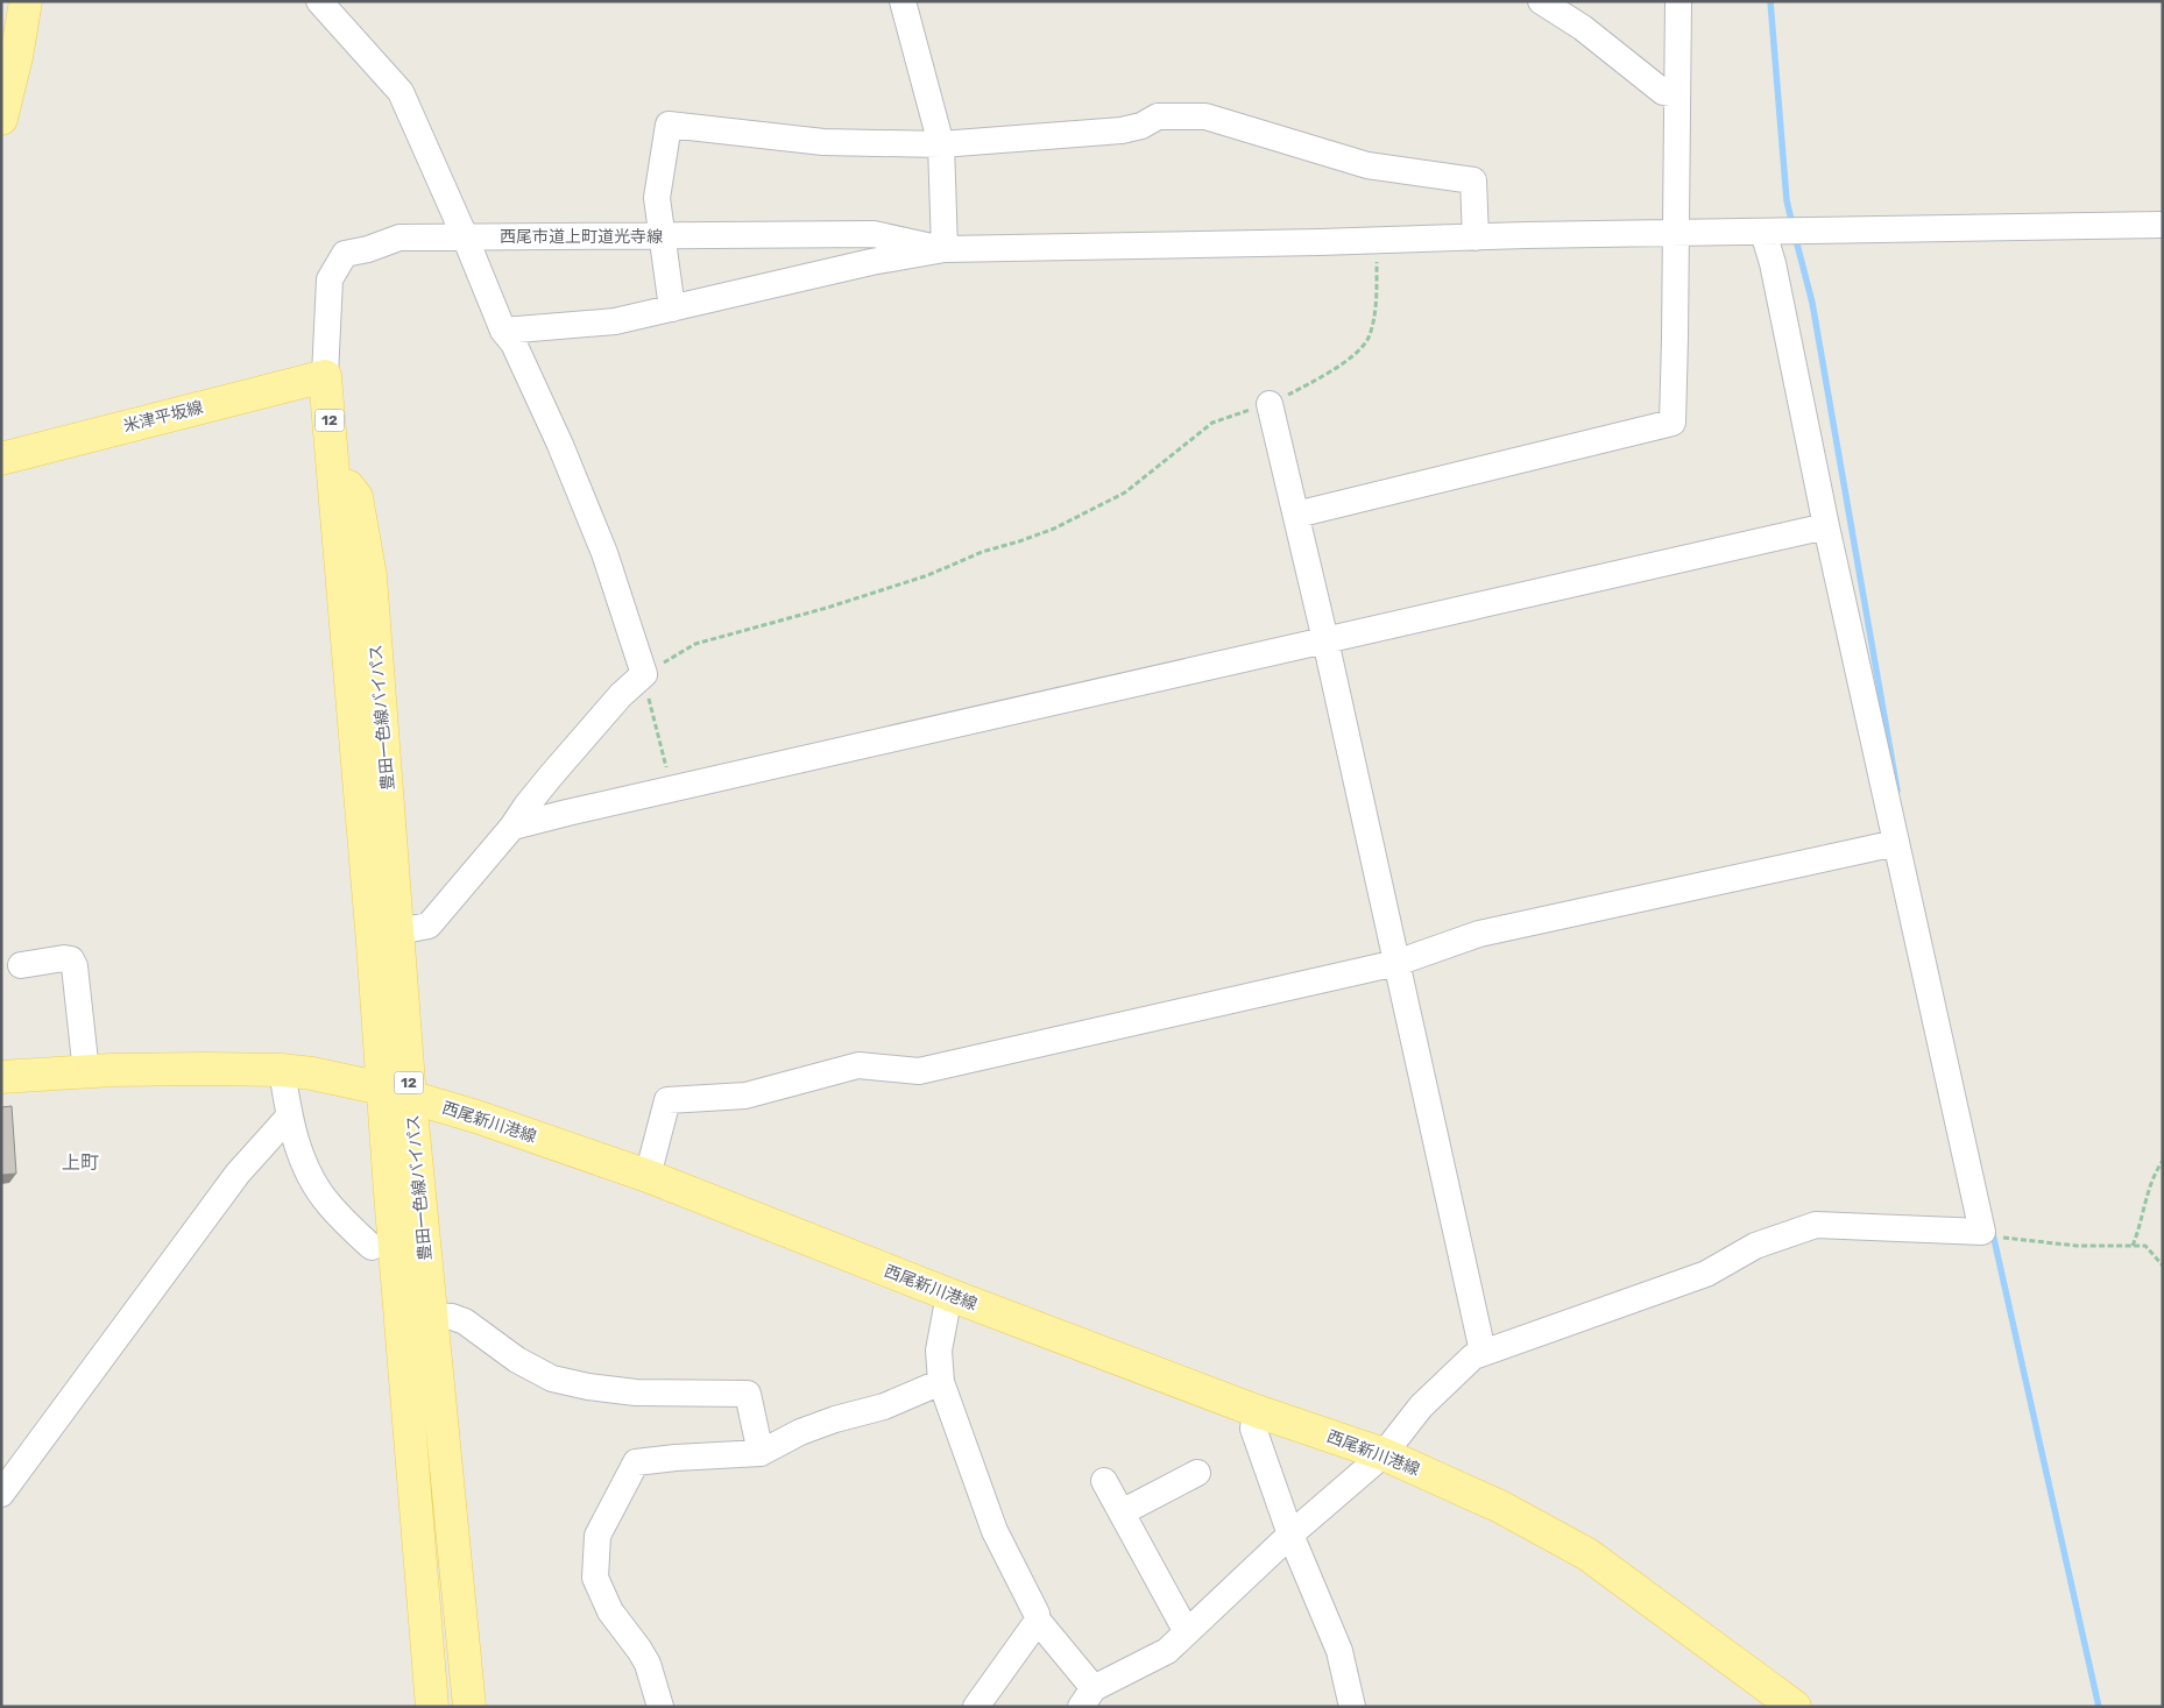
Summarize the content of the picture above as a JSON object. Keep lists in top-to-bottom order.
{
  "streets": {
    "main road": [
      "米津平坂線",
      "12",
      "豊田一色線バイパス",
      "西尾新川港線"
    ],
    "street": ["西尾市道上町道光寺線"]
  },
  "crossings": [
    ["西尾市道上町道光寺線", "米津平坂線"],
    ["西尾市道上町道光寺線", "豊田一色線バイパス"],
    ["米津平坂線", "豊田一色線バイパス"],
    ["豊田一色線バイパス", "西尾新川港線"]
  ],
  "districts": ["上町"]
}
